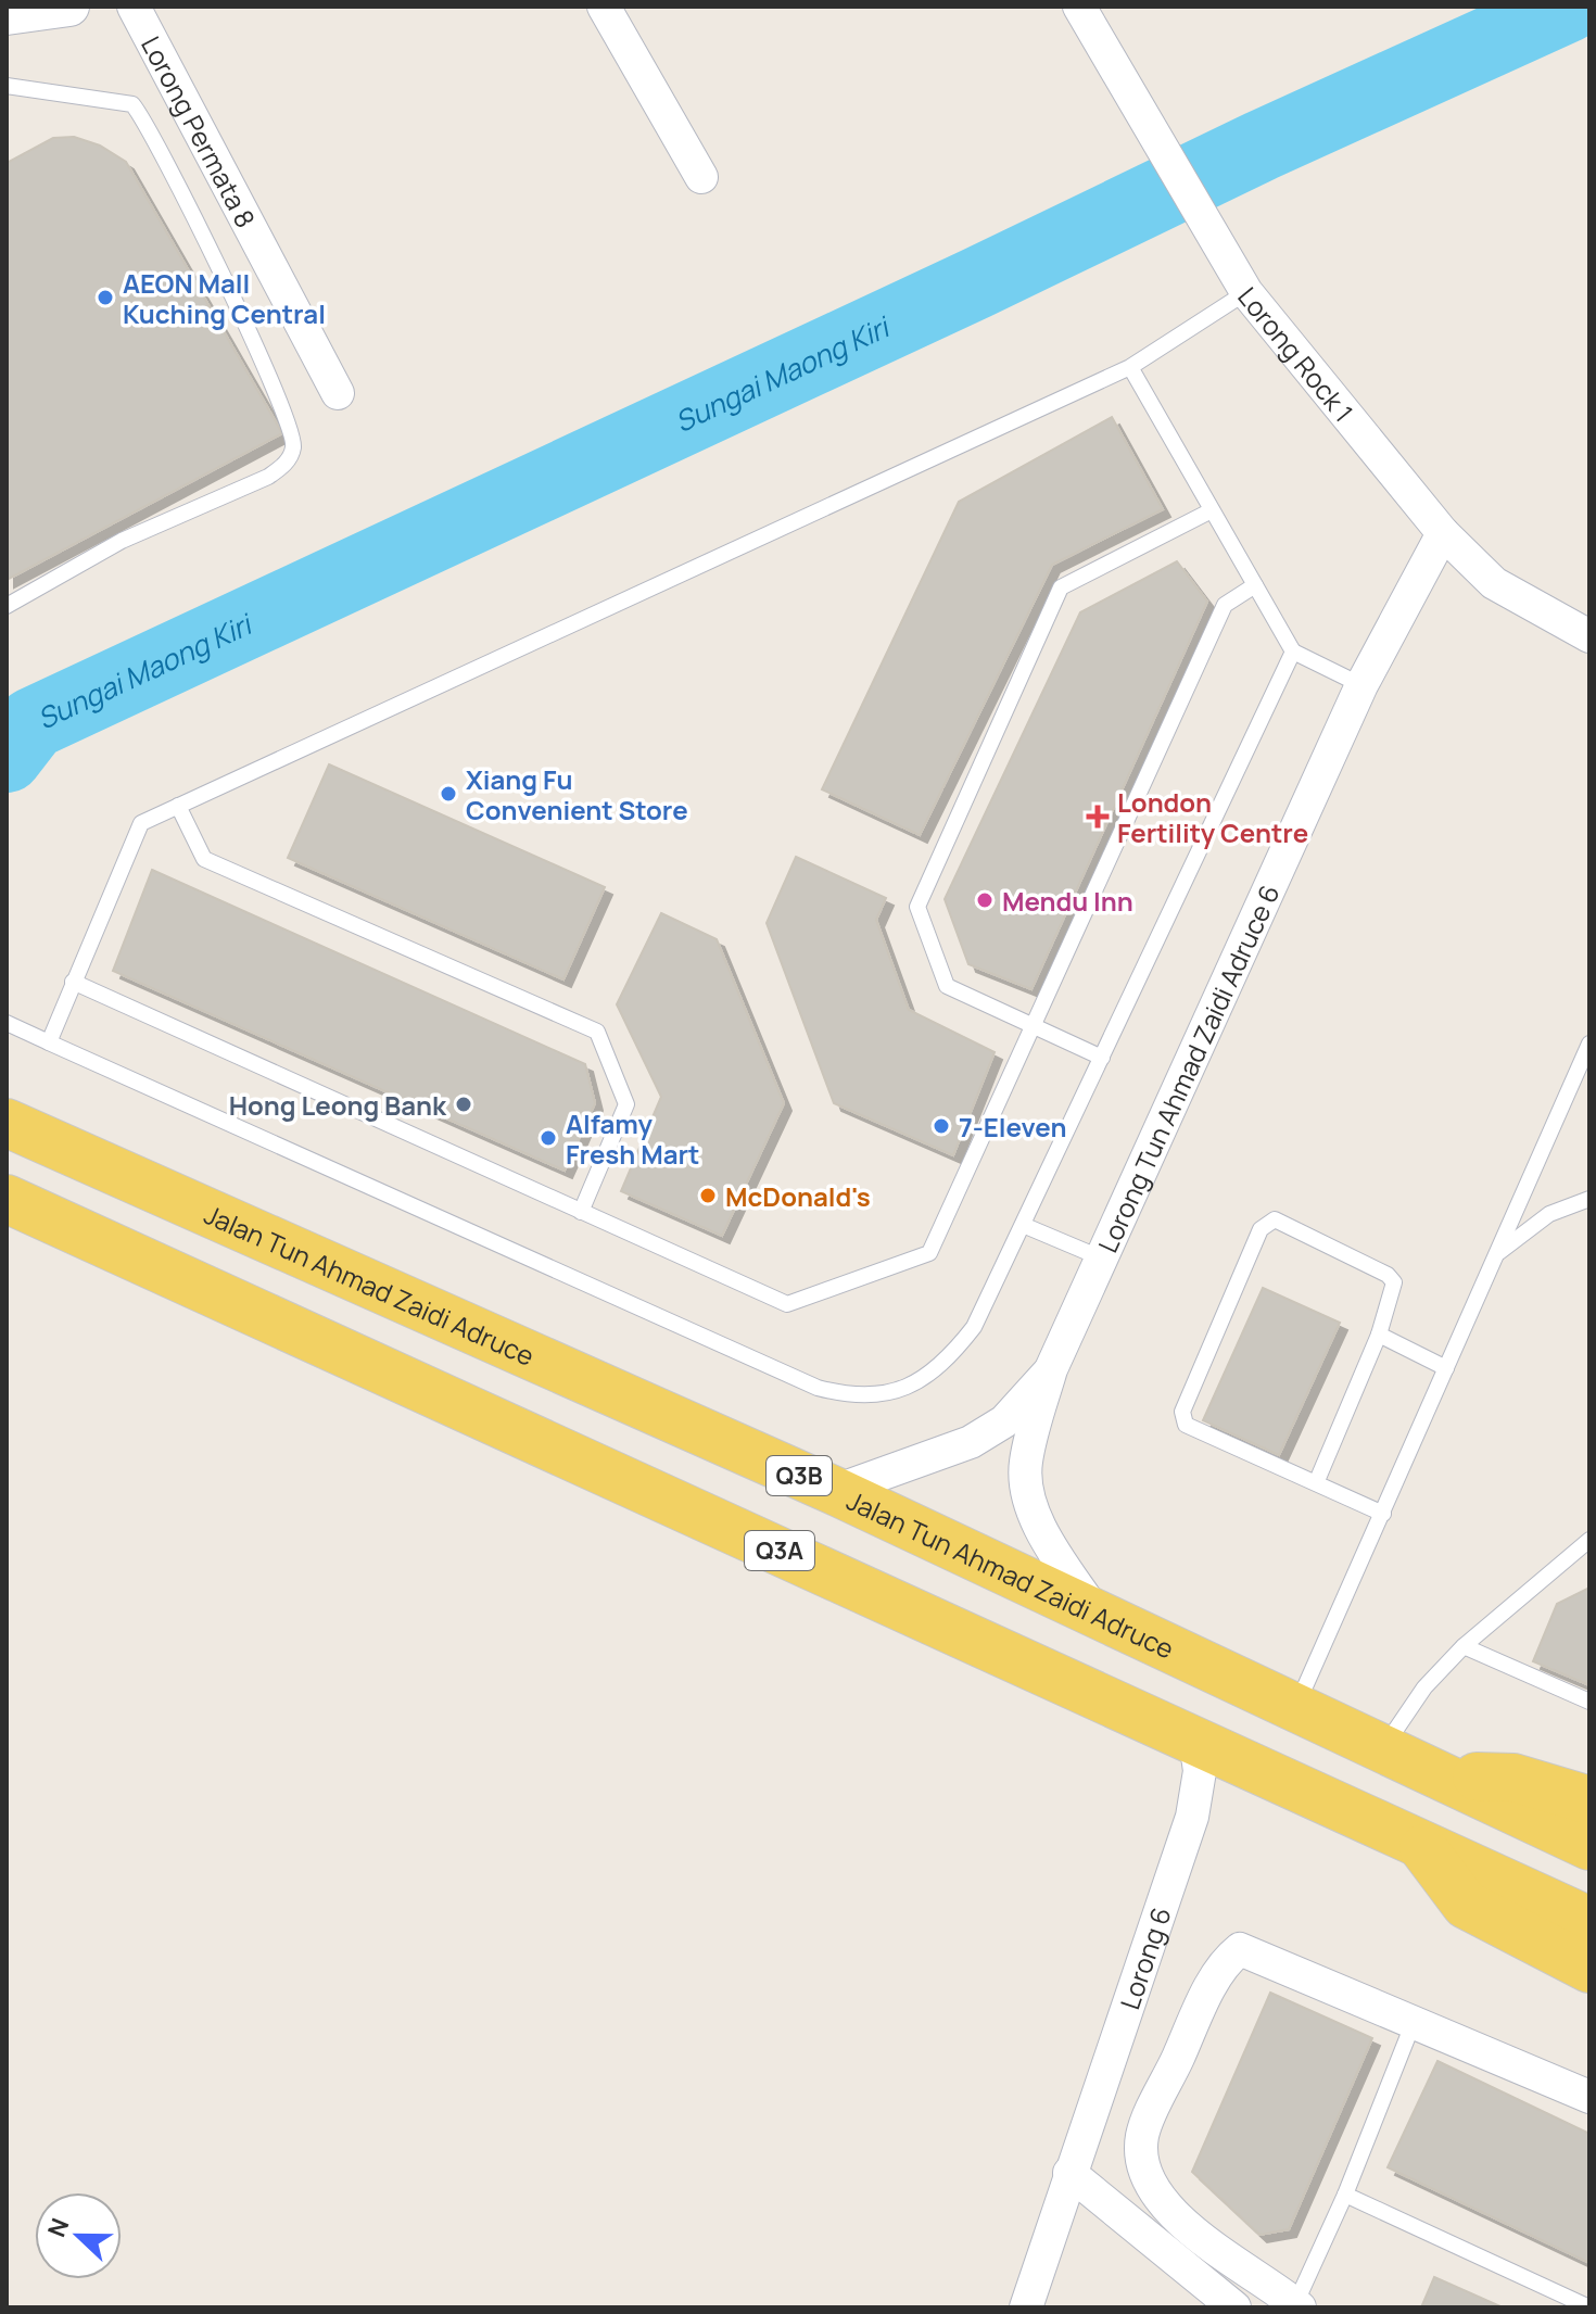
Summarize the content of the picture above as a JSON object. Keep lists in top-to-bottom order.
{
  "streets": {
    "main road": ["Jalan Tun Ahmad Zaidi Adruce", "Q3B", "Q3A"],
    "street": [
      "Lorong Permata 8",
      "Lorong Rock 1",
      "Lorong Tun Ahmad Zaidi Adruce 6",
      "Lorong 6"
    ]
  },
  "crossings": [
    ["Lorong Rock 1", "Lorong Tun Ahmad Zaidi Adruce 6"],
    ["Lorong Tun Ahmad Zaidi Adruce 6", "Jalan Tun Ahmad Zaidi Adruce"],
    ["Q3A", "Lorong 6"]
  ],
  "water": ["Sungai Maong Kiri"],
  "places": {
    "other": [
      "AEON Mall Kuching Central",
      "Xiang Fu Convenient Store",
      "Mendu Inn",
      "Hong Leong Bank",
      "7-Eleven",
      "Alfamy Fresh Mart",
      "McDonald's"
    ],
    "health": ["London Fertility Centre"]
  },
  "north": "left"
}
